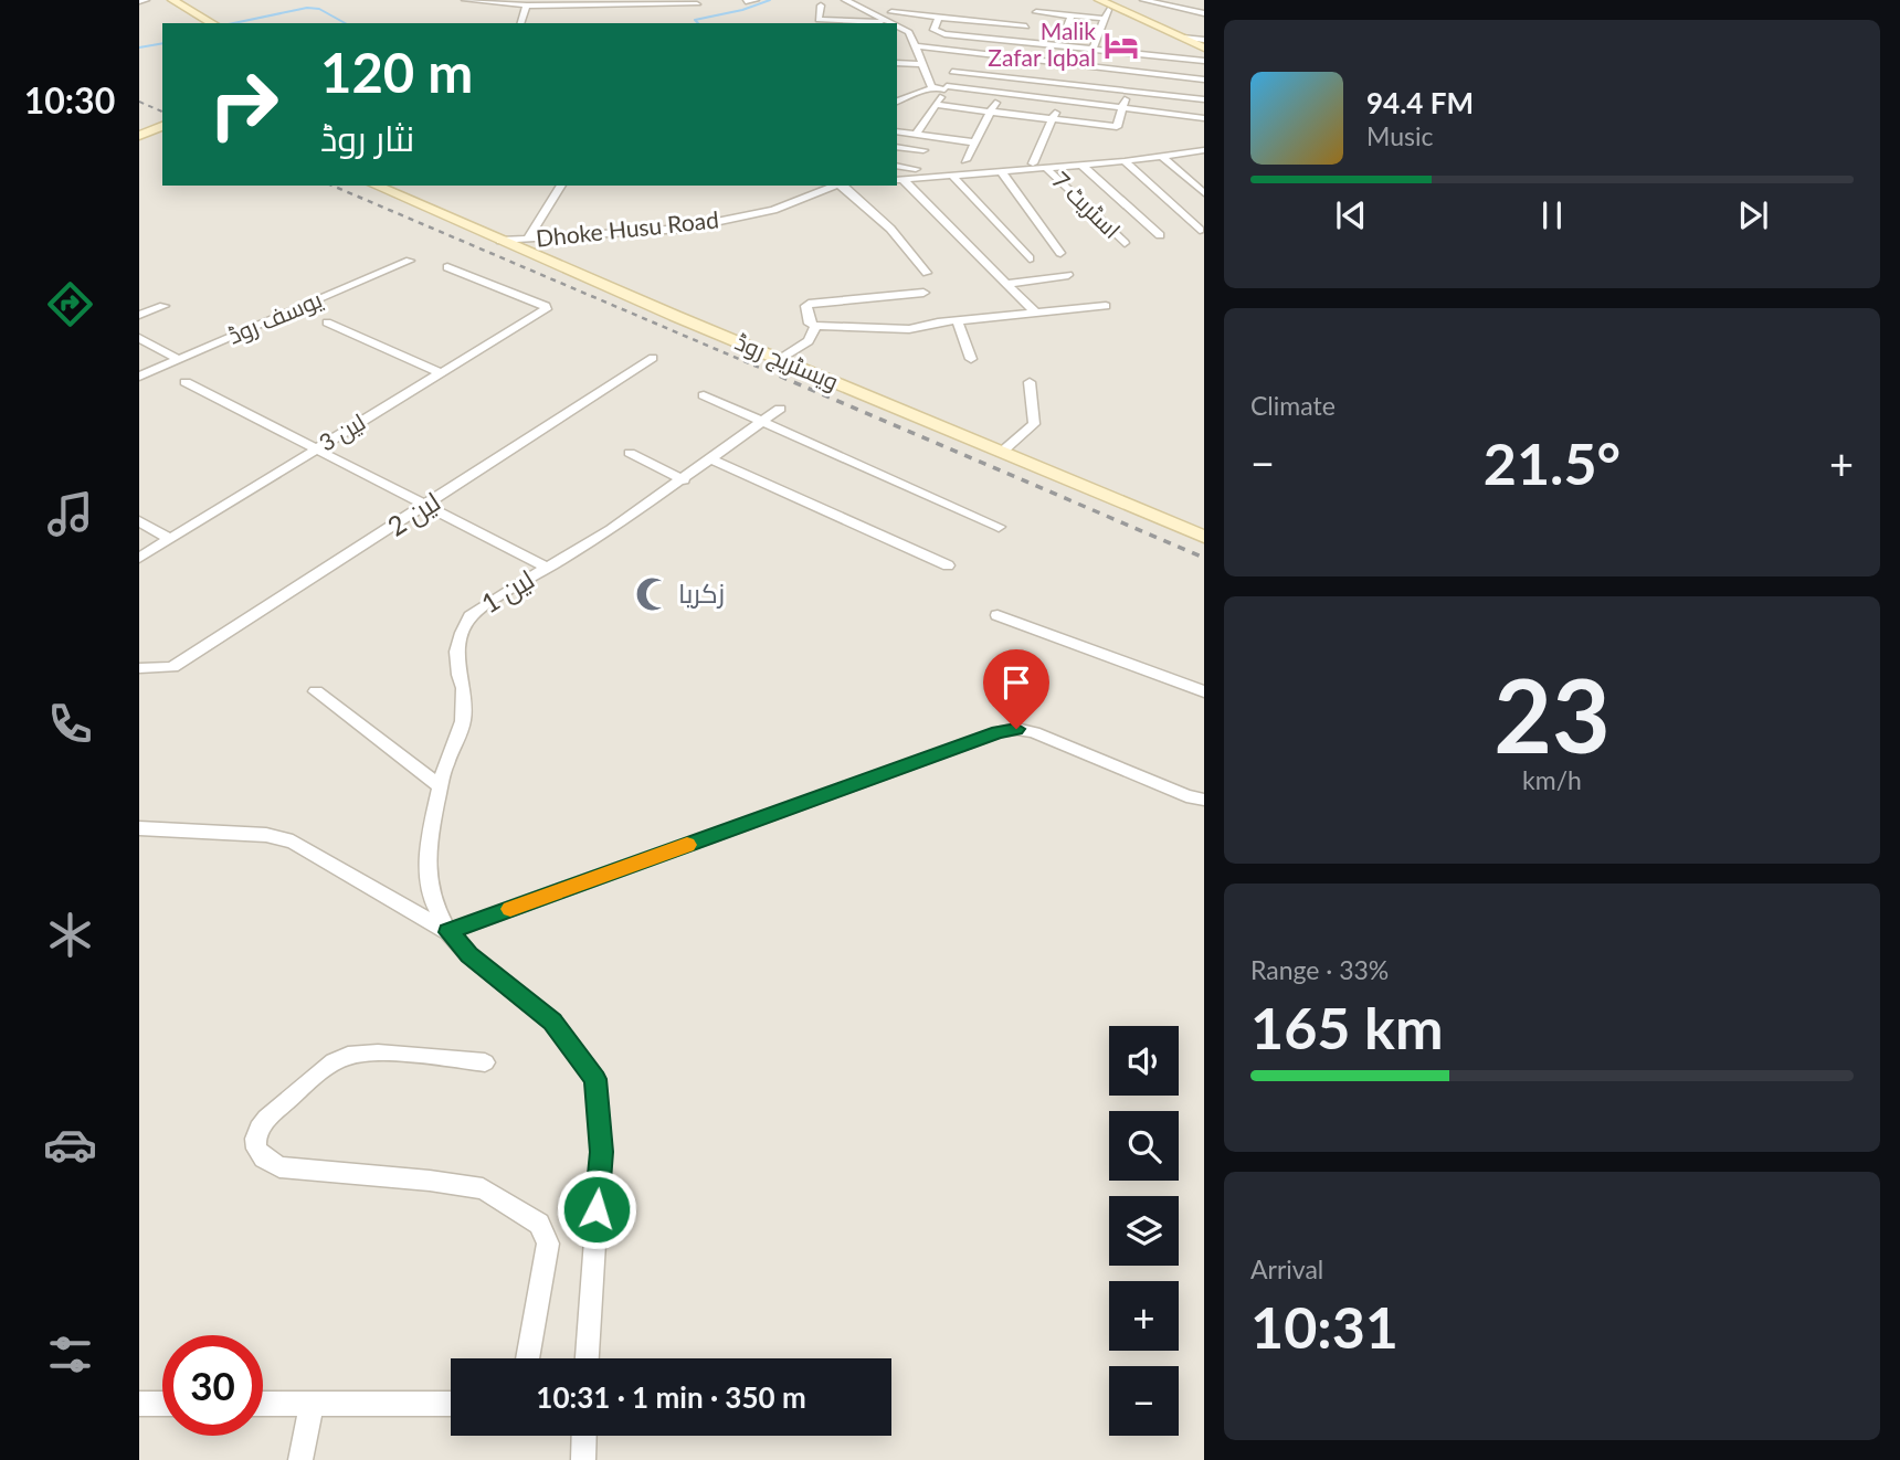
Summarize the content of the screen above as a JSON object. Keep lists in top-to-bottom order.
{
  "streets": {
    "main road": ["ویسٹریج روڈ"],
    "street": [
      "اسٹریٹ 7",
      "Dhoke Husu Road",
      "یوسف روڈ",
      "لین 3",
      "لین 2",
      "لین 1"
    ]
  },
  "crossings": [
    ["Dhoke Husu Road", "ویسٹریج روڈ"]
  ],
  "places": {
    "hotel": ["Malik Zafar Iqbal"],
    "mosque": ["زکریا"]
  },
  "page": {
    "tabs": "10:30",
    "turn": ["120 m", "نثار روڈ"],
    "song": ["94.4 FM", "Music"],
    "tile": [
      "Climate",
      ["23", "km/h"],
      ["Range · 33%", "165 km"],
      ["Arrival", "10:31"]
    ],
    "heat": ["−", "21.5°", "+"],
    "map_buttons": ["+", "−"],
    "limit": "30",
    "trip": "10:31 · 1 min · 350 m"
  }
}
